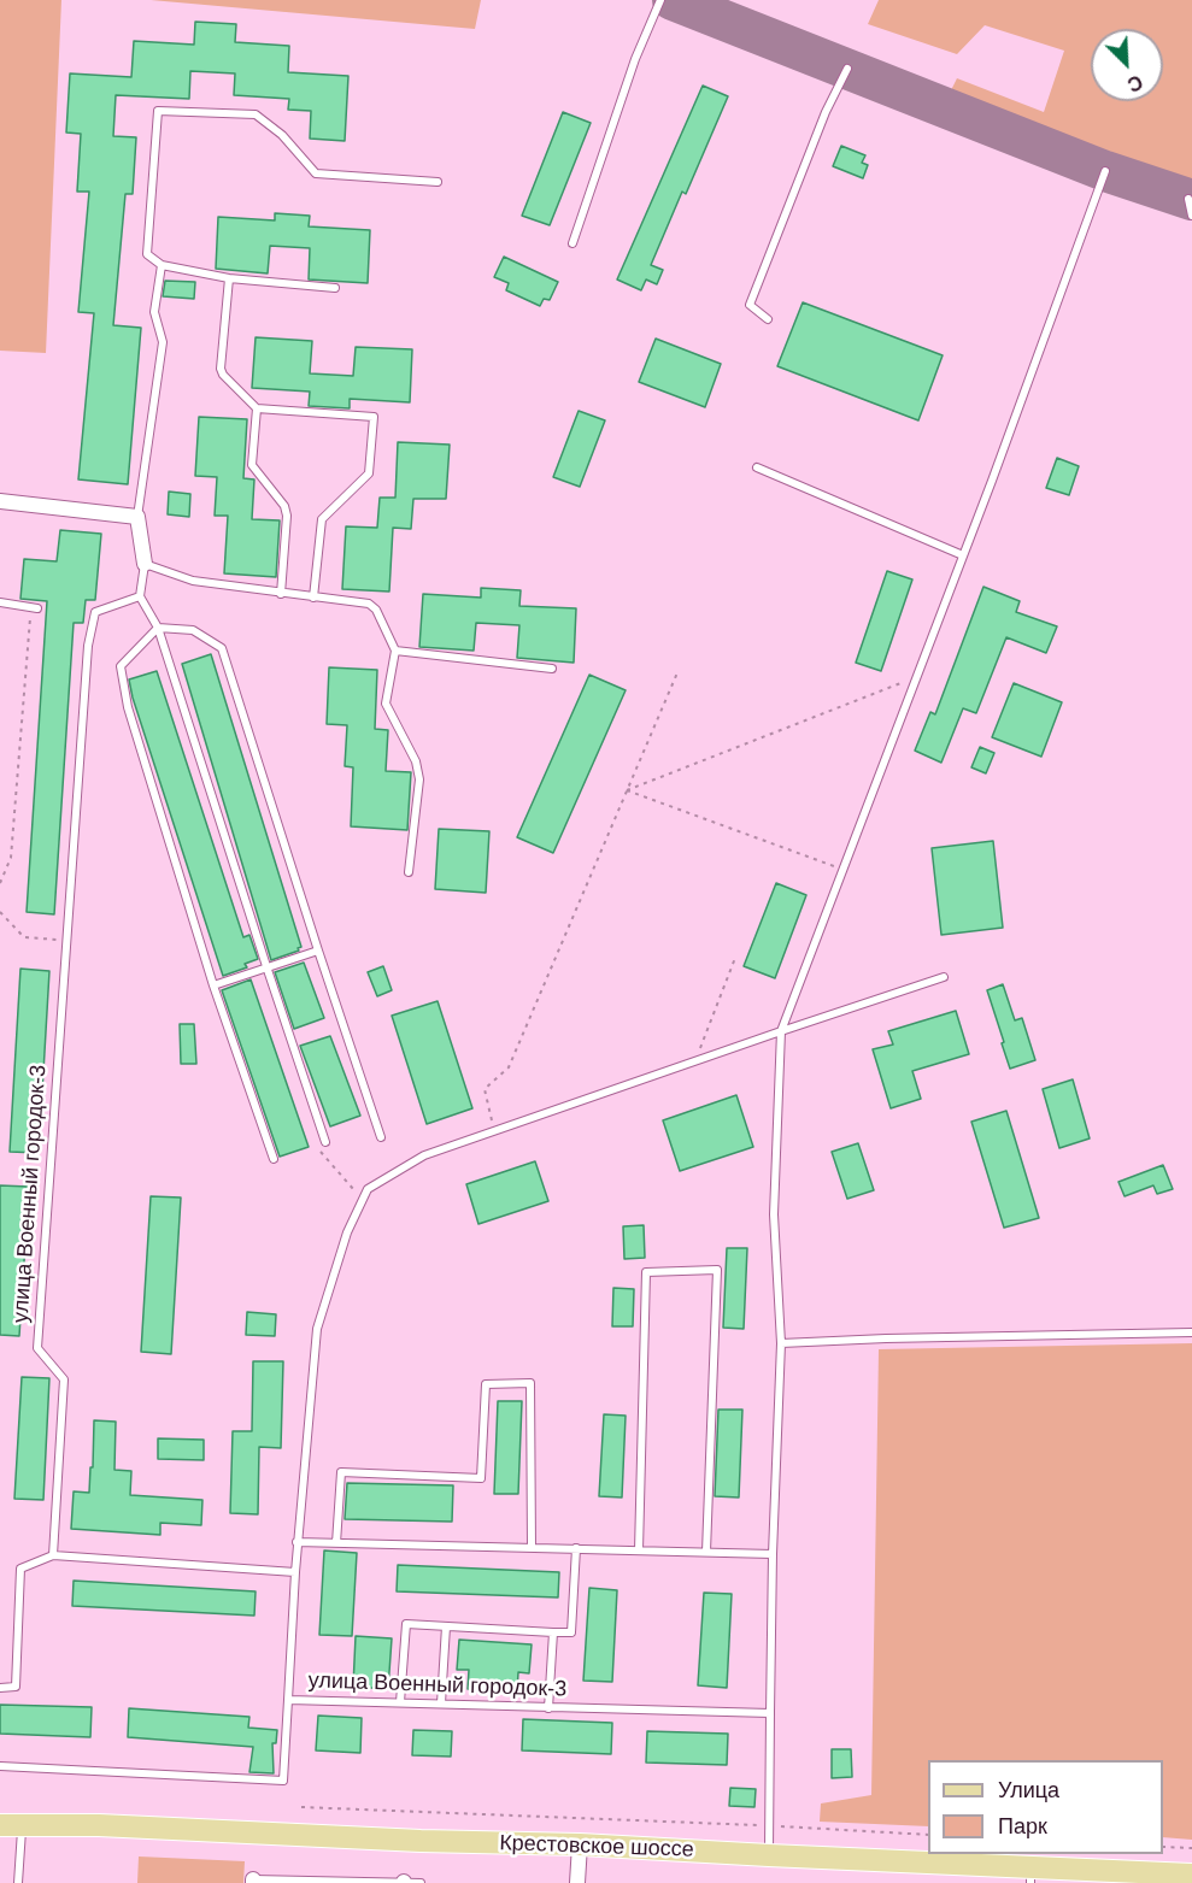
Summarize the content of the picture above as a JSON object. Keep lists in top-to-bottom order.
{
  "streets": {
    "main road": ["Крестовское шоссе"],
    "lane": ["улица Военный городок-3"]
  },
  "legend": ["Улица", "Парк"],
  "north": "bottom right"
}
